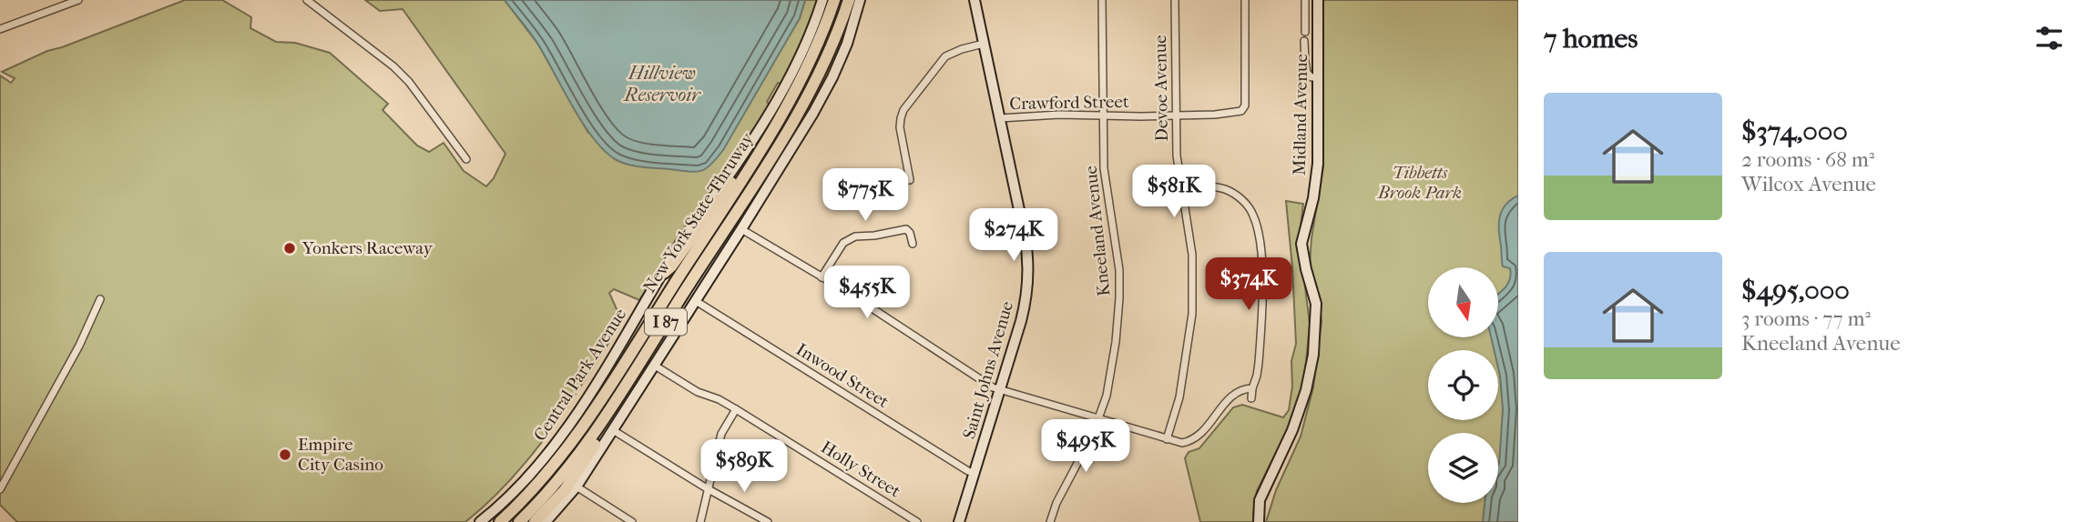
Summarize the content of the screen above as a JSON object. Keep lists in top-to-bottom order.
{
  "streets": {
    "highway": ["New York State Thruway", "I 87"],
    "main road": ["Midland Avenue", "Saint Johns Avenue", "Central Park Avenue"],
    "street": [
      "Devoe Avenue",
      "Crawford Street",
      "Kneeland Avenue",
      "Inwood Street",
      "Holly Street"
    ]
  },
  "crossings": [
    ["Devoe Avenue", "Crawford Street"],
    ["Crawford Street", "Kneeland Avenue"],
    ["Crawford Street", "Saint Johns Avenue"],
    ["Saint Johns Avenue", "Inwood Street"]
  ],
  "water": ["Hillview Reservoir"],
  "parks": ["Tibbetts Brook Park"],
  "places": ["Yonkers Raceway", "Empire City Casino"],
  "north": "bottom",
  "page": {
    "heading": "7 homes",
    "list": [
      {
        "name": "$374,000",
        "note": "2 rooms · 68 m² · Wilcox Avenue"
      },
      {
        "name": "$495,000",
        "note": "3 rooms · 77 m² · Kneeland Avenue"
      }
    ],
    "price": [
      "$581K",
      "$775K",
      "$274K",
      "$374K",
      "$455K",
      "$495K",
      "$589K"
    ]
  }
}
